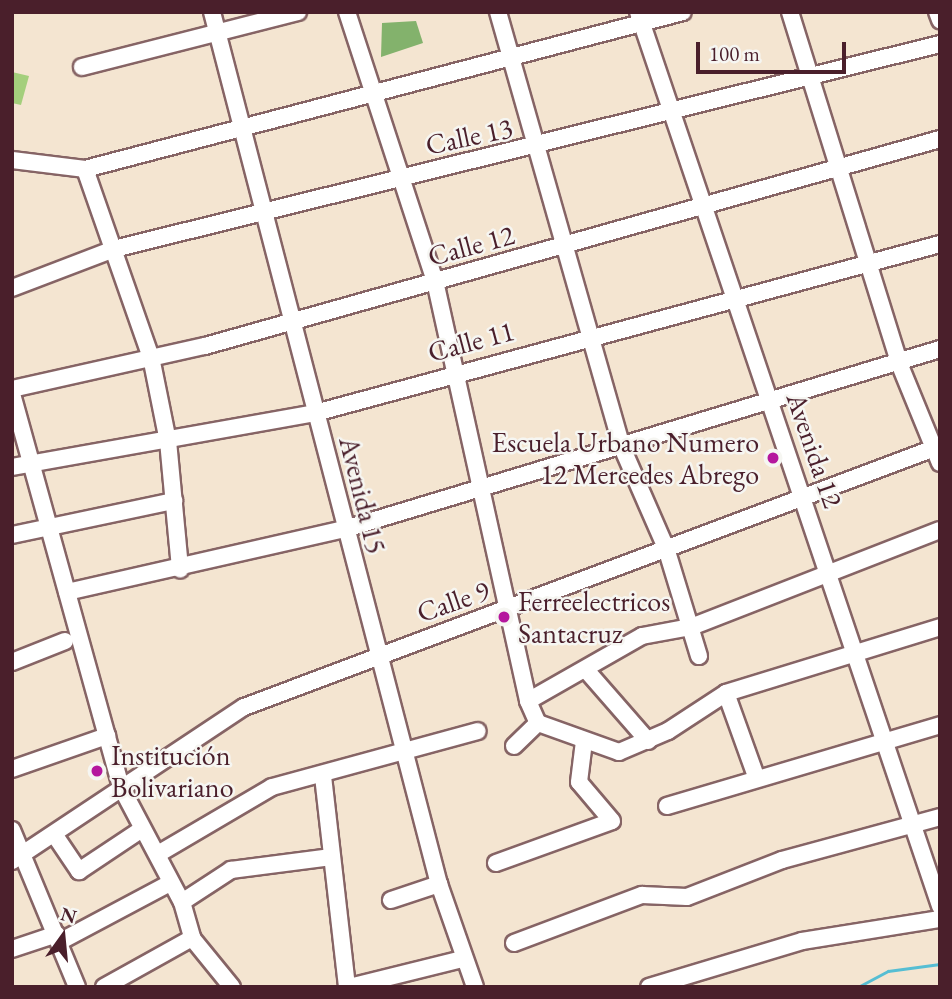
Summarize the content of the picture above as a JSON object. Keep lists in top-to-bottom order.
{
  "streets": {
    "street": [
      "Calle 13",
      "Calle 12",
      "Calle 11",
      "Avenida 12",
      "Avenida 15",
      "Calle 9"
    ]
  },
  "crossings": [
    ["Calle 13", "Avenida 12"],
    ["Calle 13", "Avenida 15"],
    ["Calle 12", "Avenida 12"],
    ["Calle 12", "Avenida 15"],
    ["Calle 11", "Avenida 12"],
    ["Calle 11", "Avenida 15"],
    ["Avenida 12", "Calle 9"],
    ["Avenida 15", "Calle 9"]
  ],
  "places": ["Escuela Urbano Numero 12 Mercedes Abrego", "Ferreelectricos Santacruz", "Institución Bolivariano"],
  "scale_bar": "100 m",
  "north": "top"
}
